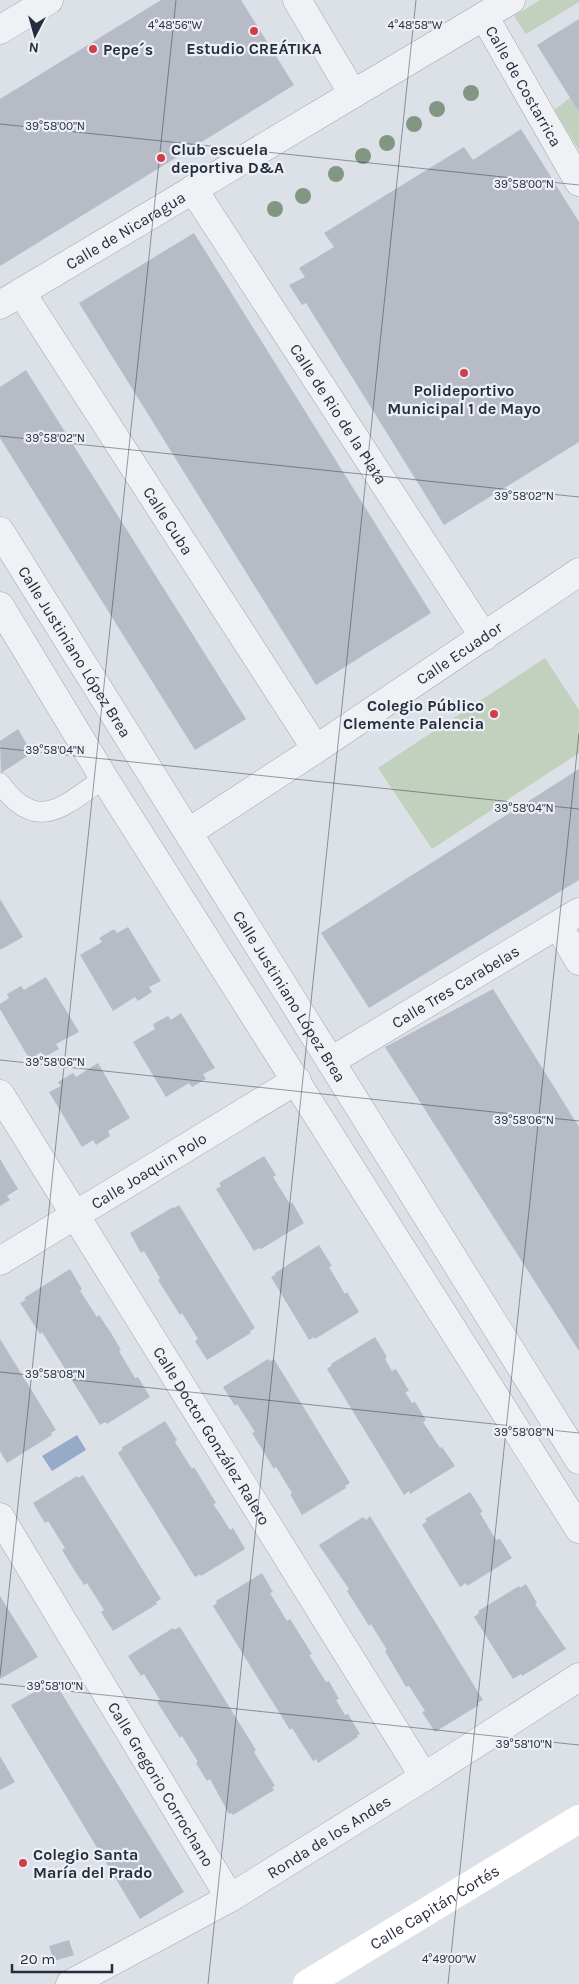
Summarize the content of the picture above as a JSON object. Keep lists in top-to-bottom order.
{
  "streets": {
    "main road": ["Calle Capitán Cortés"],
    "street": [
      "Calle de Costarrica",
      "Calle de Nicaragua",
      "Calle de Rio de la Plata",
      "Calle Cuba",
      "Calle Justiniano López Brea",
      "Calle Ecuador",
      "Calle Tres Carabelas",
      "Calle Joaquin Polo",
      "Calle Doctor González Ralero",
      "Calle Gregorio Corrochano",
      "Ronda de los Andes"
    ]
  },
  "crossings": [
    ["Calle de Costarrica", "Calle de Nicaragua"],
    ["Calle de Nicaragua", "Calle de Rio de la Plata"],
    ["Calle de Nicaragua", "Calle Cuba"],
    ["Calle de Rio de la Plata", "Calle Ecuador"],
    ["Calle Cuba", "Calle Ecuador"],
    ["Calle Justiniano López Brea", "Calle Ecuador"],
    ["Calle Justiniano López Brea", "Calle Tres Carabelas"],
    ["Calle Joaquin Polo", "Calle Doctor González Ralero"],
    ["Calle Doctor González Ralero", "Ronda de los Andes"],
    ["Calle Gregorio Corrochano", "Ronda de los Andes"]
  ],
  "places": [
    "Estudio CREÁTIKA",
    "Pepe´s",
    "Club escuela deportiva D&A",
    "Polideportivo Municipal 1 de Mayo",
    "Colegio Público Clemente Palencia",
    "Colegio Santa María del Prado"
  ],
  "scale_bar": "20 m",
  "north": "bottom",
  "coordinates": [
    "4°48'56\"W",
    "4°48'58\"W",
    "39°58'00\"N",
    "39°58'02\"N",
    "39°58'04\"N",
    "39°58'06\"N",
    "39°58'08\"N",
    "39°58'10\"N",
    "4°49'00\"W"
  ]
}
